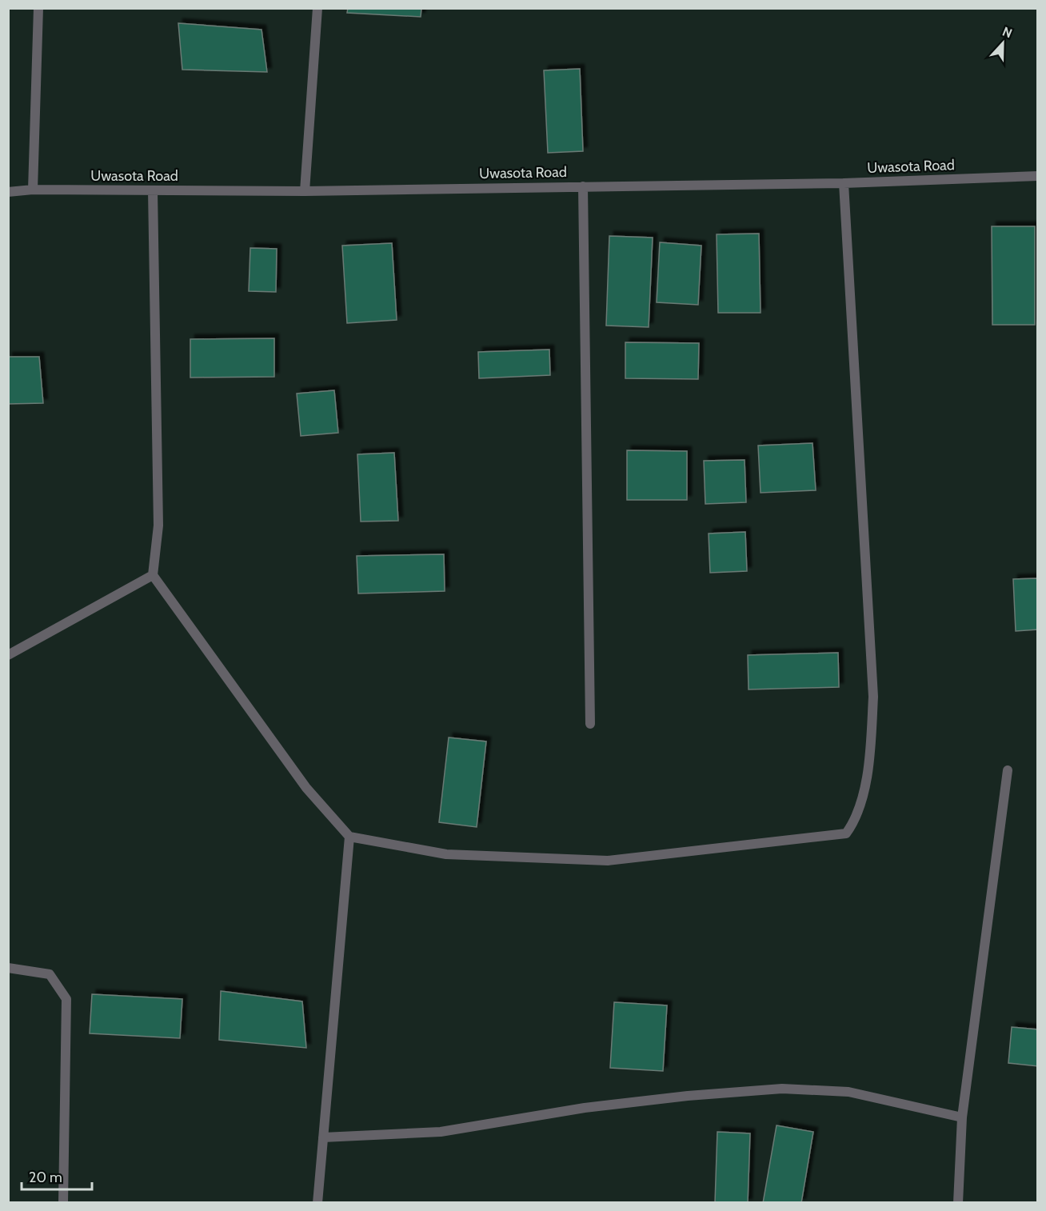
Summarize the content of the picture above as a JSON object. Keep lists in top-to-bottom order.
{
  "streets": {
    "street": ["Uwasota Road"]
  },
  "scale_bar": "20 m",
  "north": "top"
}
